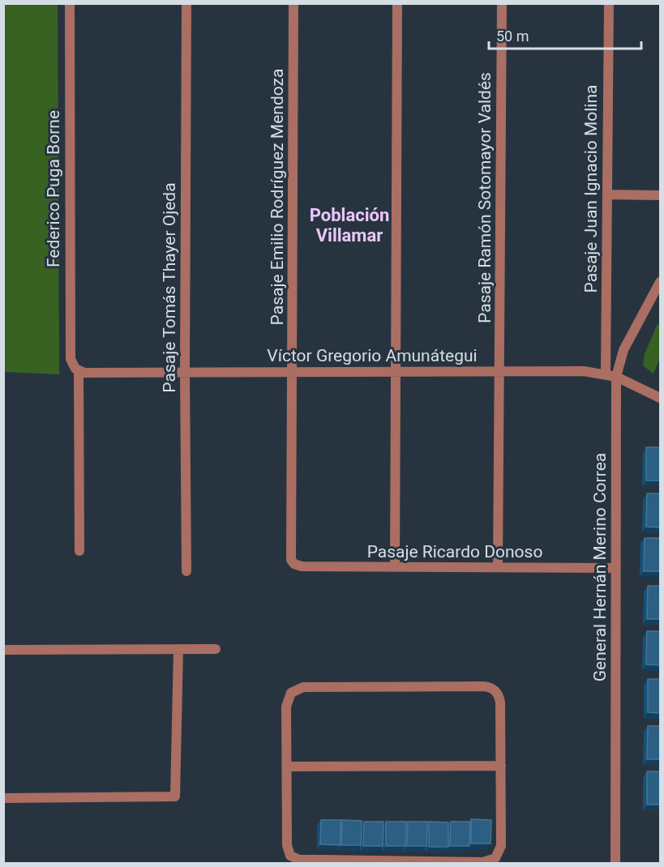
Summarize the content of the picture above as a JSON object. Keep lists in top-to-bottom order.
{
  "streets": {
    "street": [
      "Federico Puga Borne",
      "Pasaje Juan Ignacio Molina",
      "Pasaje Emilio Rodríguez Mendoza",
      "Pasaje Ramón Sotomayor Valdés",
      "Pasaje Tomás Thayer Ojeda",
      "Víctor Gregorio Amunátegui",
      "Pasaje Ricardo Donoso",
      "General Hernán Merino Correa"
    ]
  },
  "crossings": [
    ["Federico Puga Borne", "Víctor Gregorio Amunátegui"],
    ["Pasaje Juan Ignacio Molina", "Víctor Gregorio Amunátegui"],
    ["Pasaje Emilio Rodríguez Mendoza", "Víctor Gregorio Amunátegui"],
    ["Pasaje Emilio Rodríguez Mendoza", "Pasaje Ricardo Donoso"],
    ["Pasaje Ramón Sotomayor Valdés", "Víctor Gregorio Amunátegui"],
    ["Pasaje Ramón Sotomayor Valdés", "Pasaje Ricardo Donoso"],
    ["Pasaje Tomás Thayer Ojeda", "Víctor Gregorio Amunátegui"],
    ["Víctor Gregorio Amunátegui", "General Hernán Merino Correa"],
    ["Pasaje Ricardo Donoso", "General Hernán Merino Correa"]
  ],
  "districts": ["Población Villamar"],
  "scale_bar": "50 m"
}
